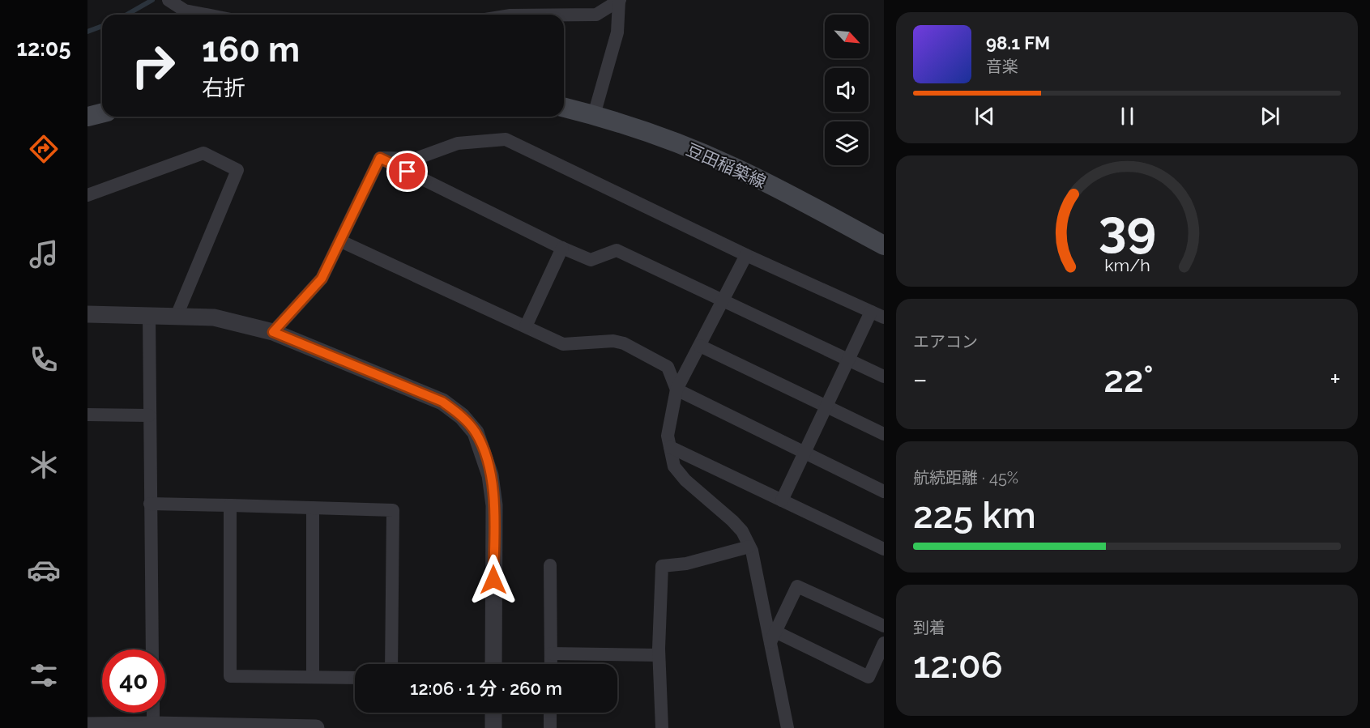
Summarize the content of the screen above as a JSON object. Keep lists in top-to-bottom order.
{
  "streets": {
    "main road": ["豆田稲築線"]
  },
  "north": "bottom right",
  "page": {
    "tabs": "12:05",
    "turn": ["160 m", "右折"],
    "song": ["98.1 FM", "音楽"],
    "tile": [
      "エアコン",
      ["航続距離 · 45%", "225 km"],
      ["到着", "12:06"]
    ],
    "heat": ["−", "22°", "+"],
    "limit": "40",
    "trip": "12:06 · 1 分 · 260 m",
    "gauge": ["39", "km/h"]
  }
}
